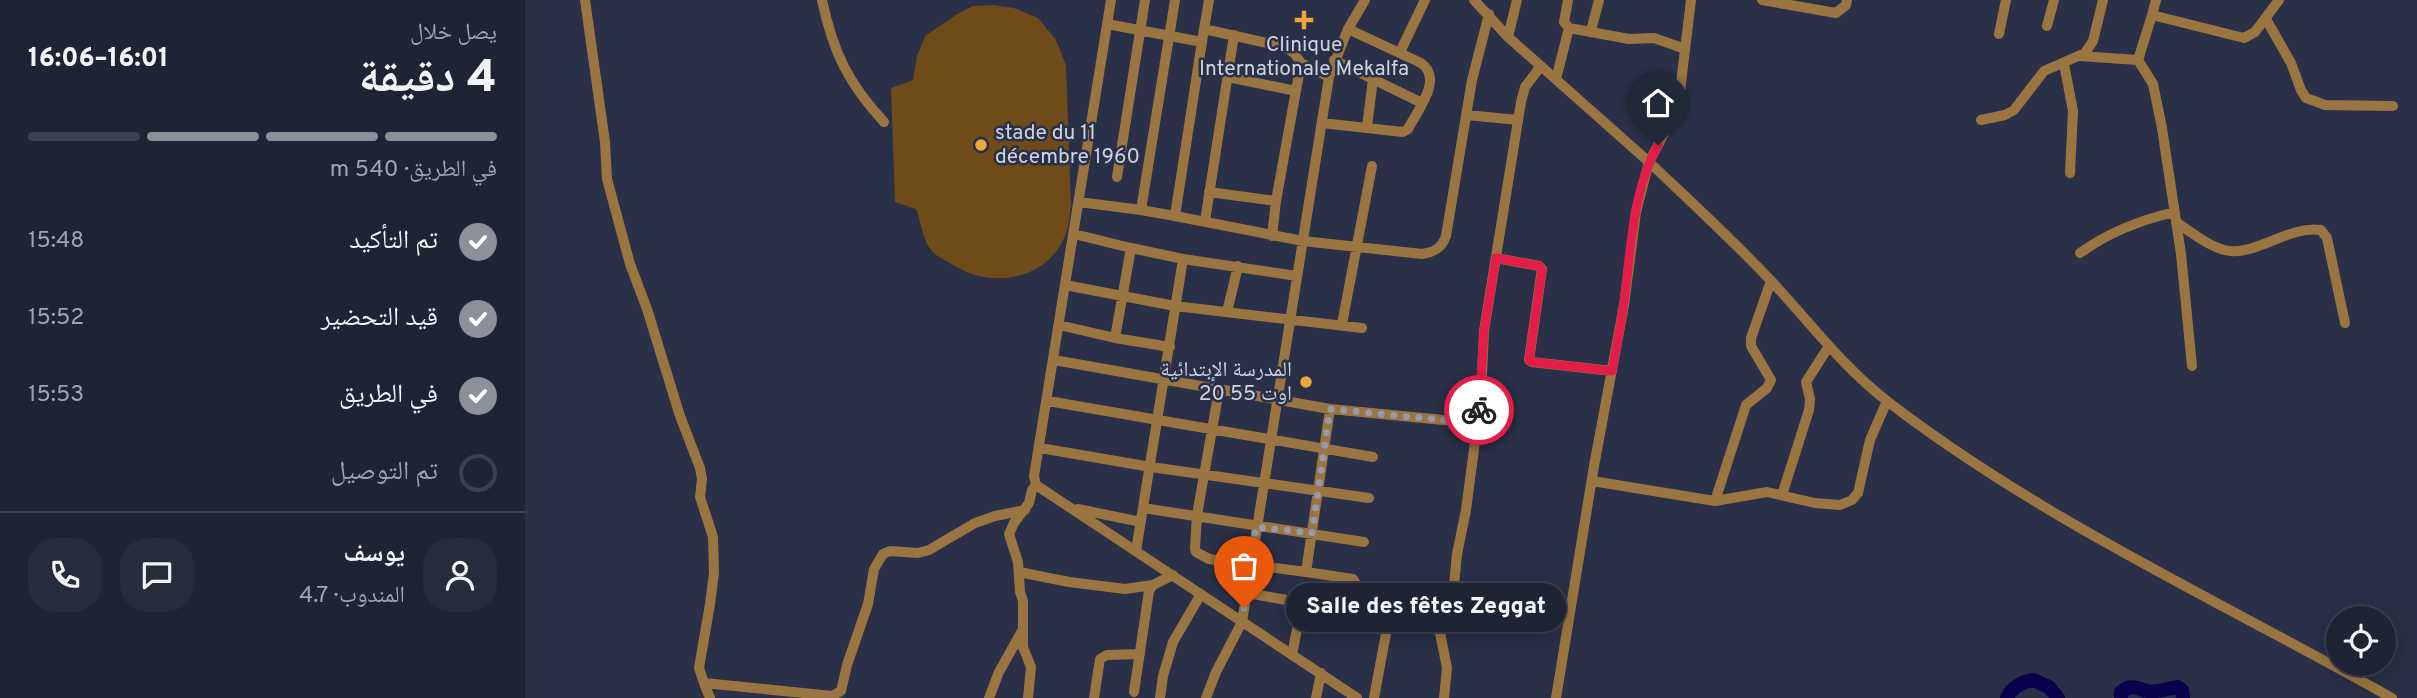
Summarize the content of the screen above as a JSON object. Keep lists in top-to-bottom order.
{
  "places": {
    "health": ["Clinique Internationale Mekalfa"],
    "other": ["stade du 11 décembre 1960", "المدرسة الإبتدائية 20 اوت 55", "Salle des fêtes Zeggat"]
  },
  "page": {
    "heading": ["4 دقيقة", "يصل خلال", "16:01–16:06"],
    "panel": ["يوسف", "المندوب · 4.7"],
    "bar": "في الطريق · 540 m",
    "list": [
      ["تم التأكيد", "15:48"],
      ["قيد التحضير", "15:52"],
      ["في الطريق", "15:53"],
      "تم التوصيل"
    ],
    "bubble": "Salle des fêtes Zeggat"
  }
}
